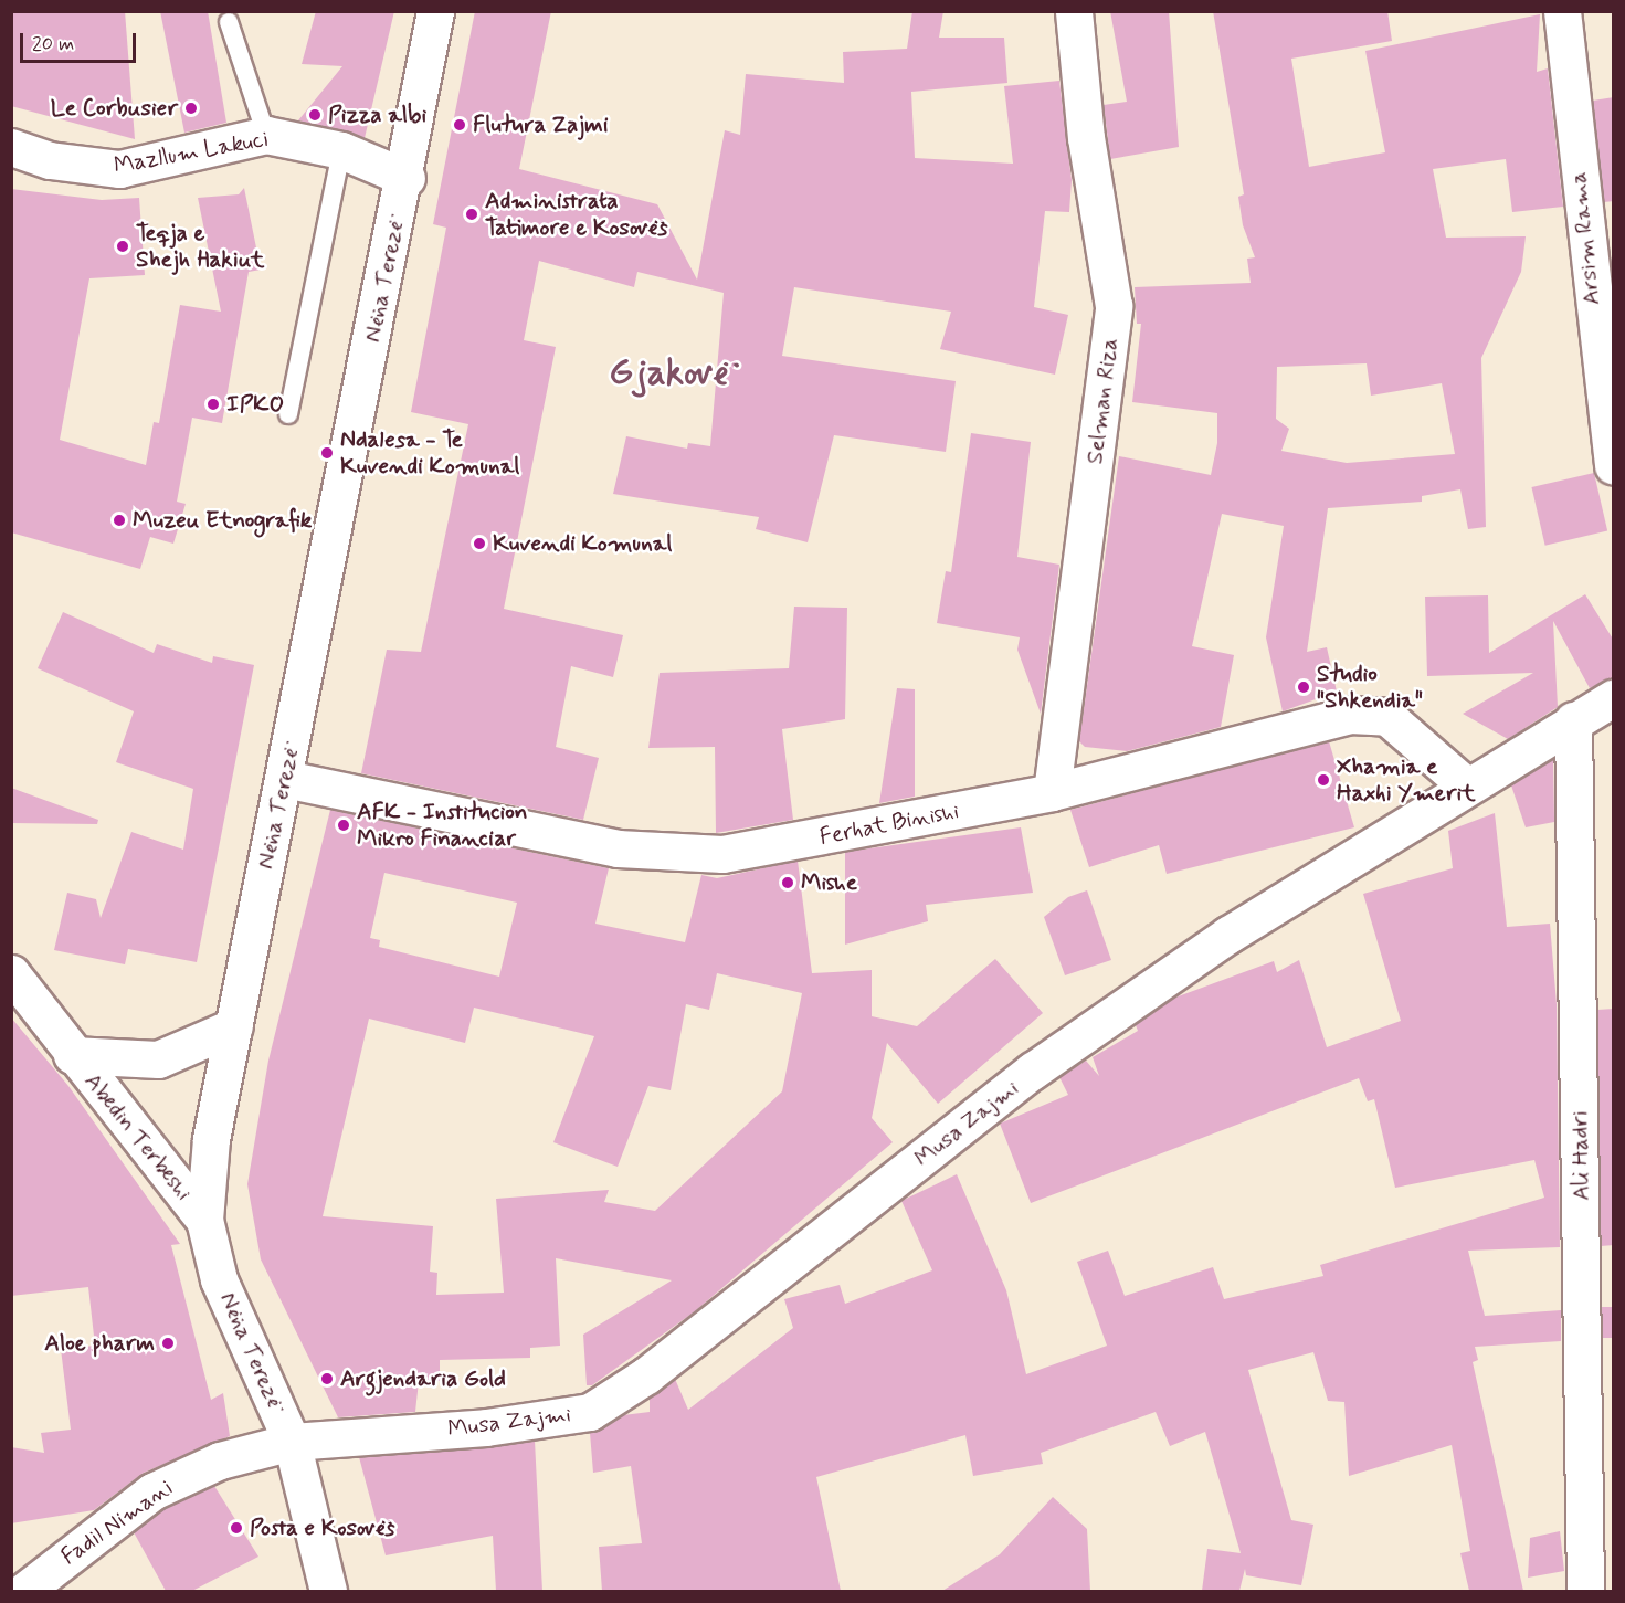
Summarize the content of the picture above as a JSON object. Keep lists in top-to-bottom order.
{
  "streets": {
    "street": [
      "Mazllum Lakuci",
      "Arsim Rama",
      "Nëna Terezë",
      "Selman Riza",
      "Ferhat Binishi",
      "Musa Zajmi",
      "Abedin Terbeshi",
      "Ali Hadri",
      "Fadil Nimani"
    ]
  },
  "crossings": [
    ["Mazllum Lakuci", "Nëna Terezë"],
    ["Nëna Terezë", "Ferhat Binishi"],
    ["Nëna Terezë", "Musa Zajmi"],
    ["Nëna Terezë", "Abedin Terbeshi"],
    ["Nëna Terezë", "Fadil Nimani"],
    ["Selman Riza", "Ferhat Binishi"],
    ["Ferhat Binishi", "Musa Zajmi"],
    ["Musa Zajmi", "Ali Hadri"],
    ["Musa Zajmi", "Fadil Nimani"]
  ],
  "districts": ["Gjakovë"],
  "places": [
    "Le Corbusier",
    "Pizza albi",
    "Flutura Zajmi",
    "Administrata Tatimore e Kosovës",
    "Teqja e Shejh Hakiut",
    "IPKO",
    "Ndalesa - Te Kuvendi Komunal",
    "Muzeu Etnografik",
    "Kuvendi Komunal",
    "Studio \"Shkendia\"",
    "Xhamia e Haxhi Ymerit",
    "AFK - Institucion Mikro Financiar",
    "Mishe",
    "Aloe pharm",
    "Argjendaria Gold",
    "Posta e Kosovës"
  ],
  "scale_bar": "20 m"
}
